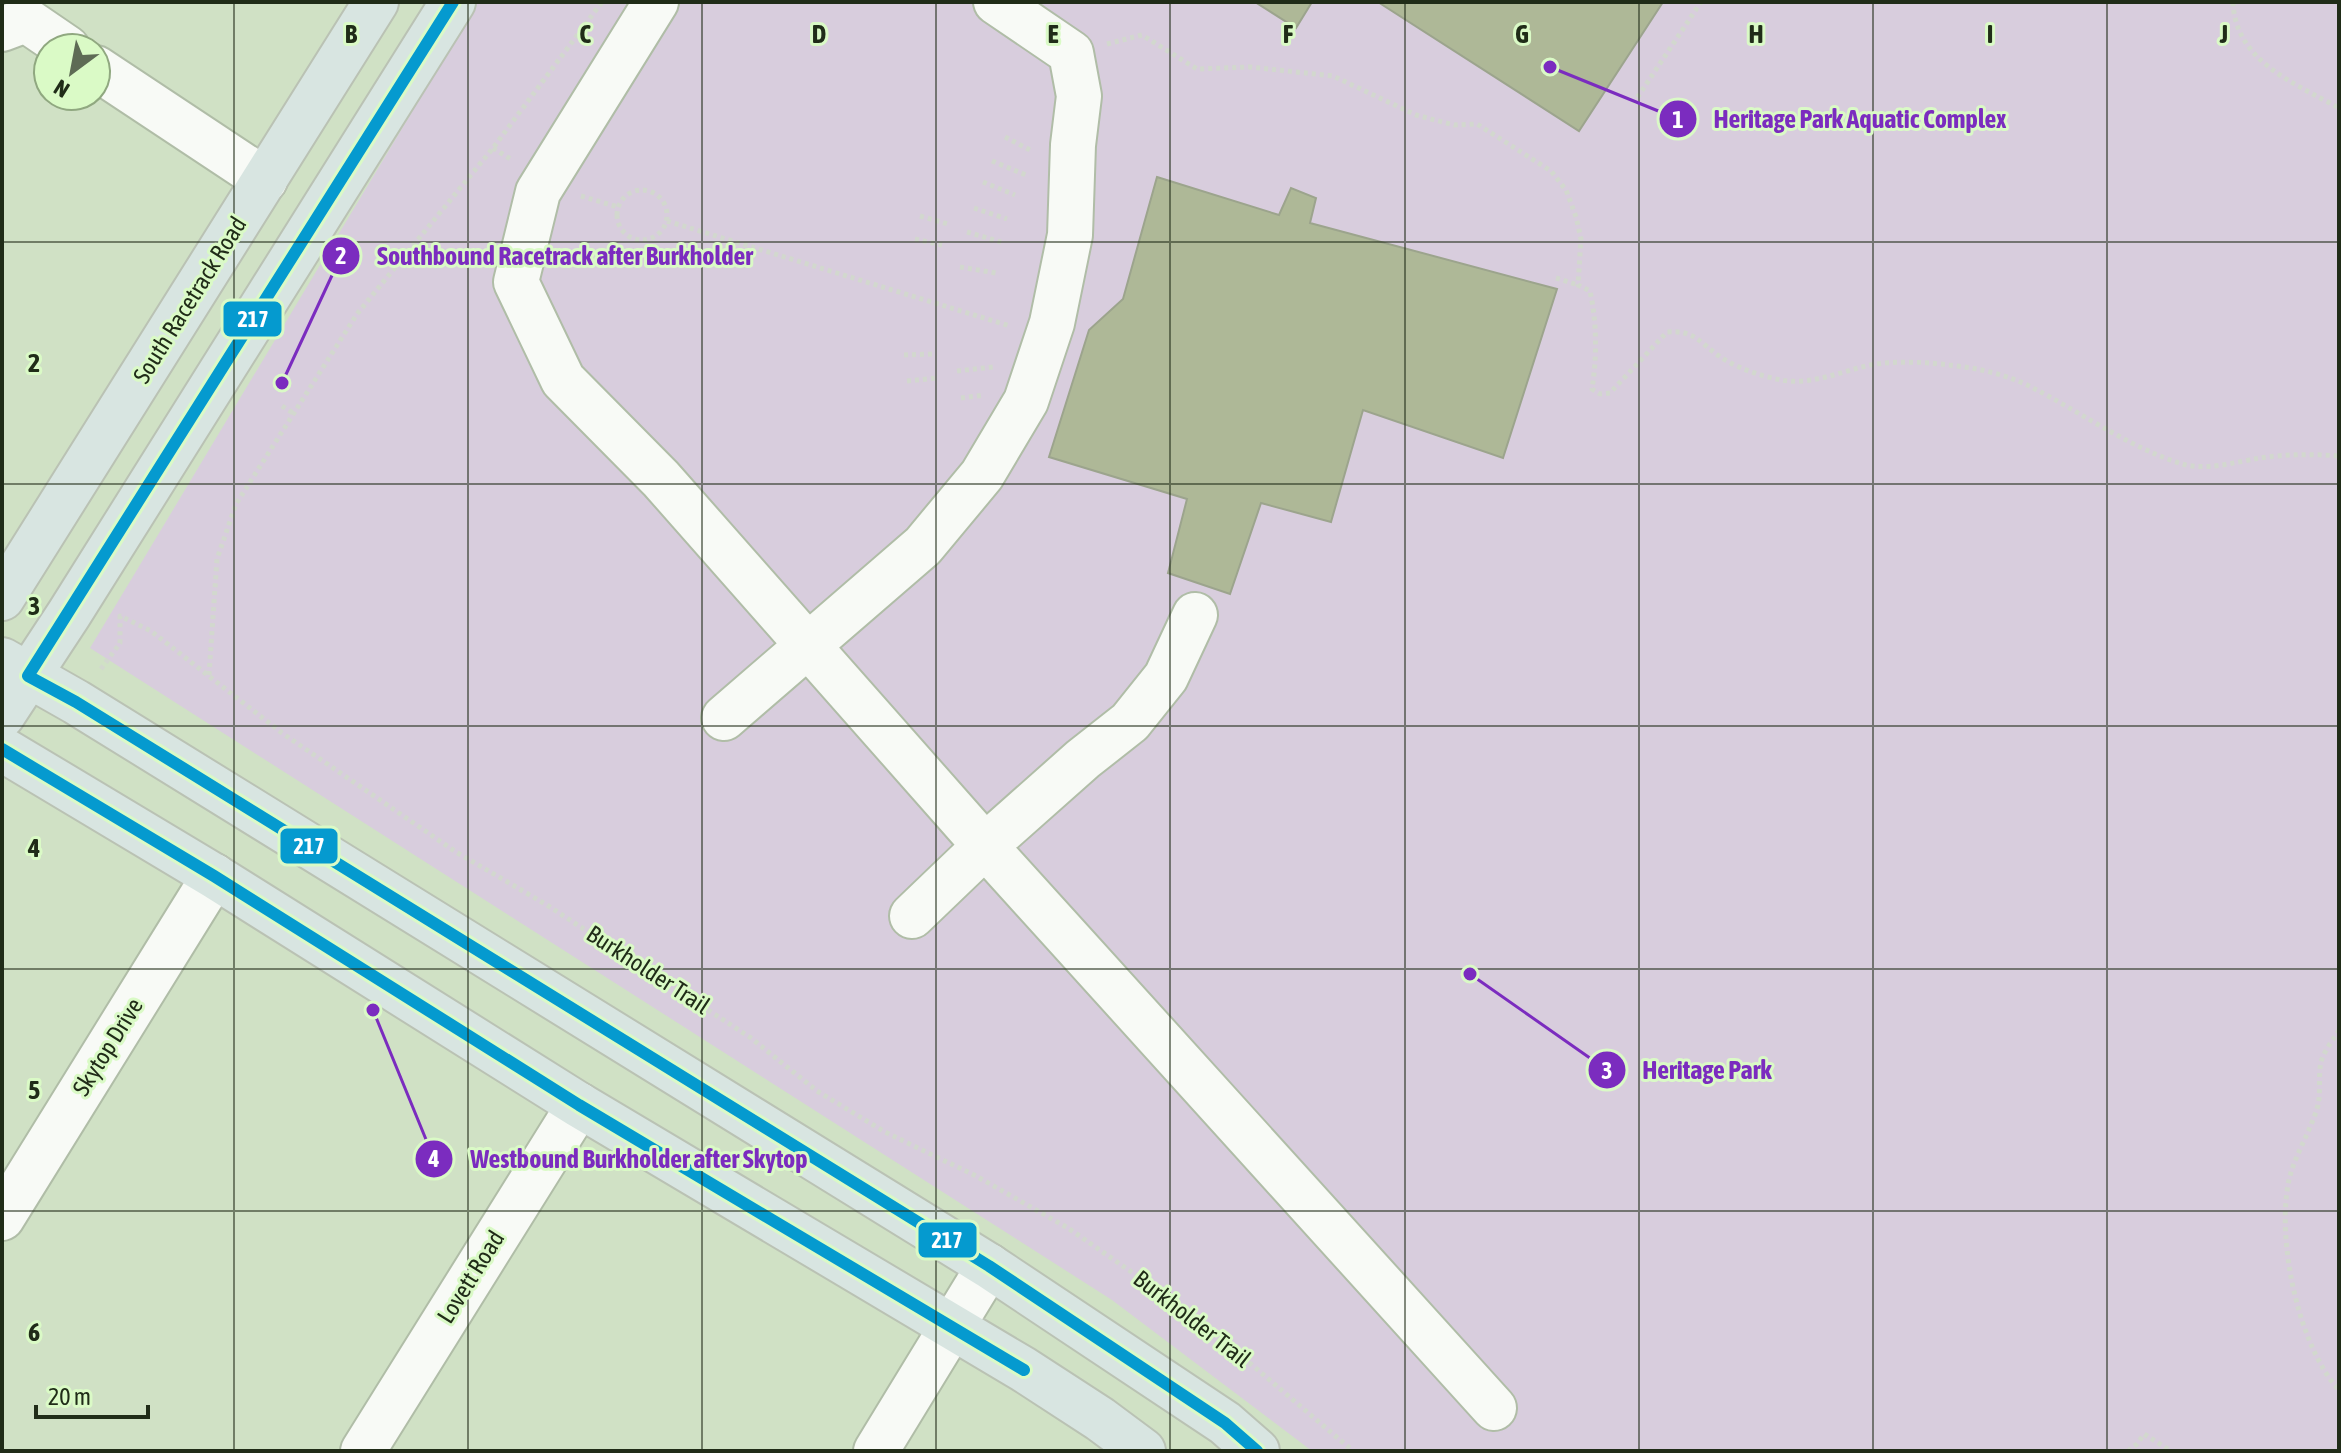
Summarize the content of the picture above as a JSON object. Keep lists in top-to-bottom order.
{
  "streets": {
    "main road": ["South Racetrack Road"],
    "street": ["Skytop Drive", "Lovett Road"],
    "path": ["Burkholder Trail"]
  },
  "places": [
    "Heritage Park Aquatic Complex",
    "Southbound Racetrack after Burkholder",
    "Heritage Park",
    "Westbound Burkholder after Skytop"
  ],
  "lines": ["transit line 217"],
  "scale_bar": "20 m",
  "north": "bottom left",
  "grid": {
    "columns": [
      "B",
      "C",
      "D",
      "E",
      "F",
      "G",
      "H",
      "I",
      "J"
    ],
    "rows": [
      "2",
      "3",
      "4",
      "5",
      "6"
    ]
  }
}
